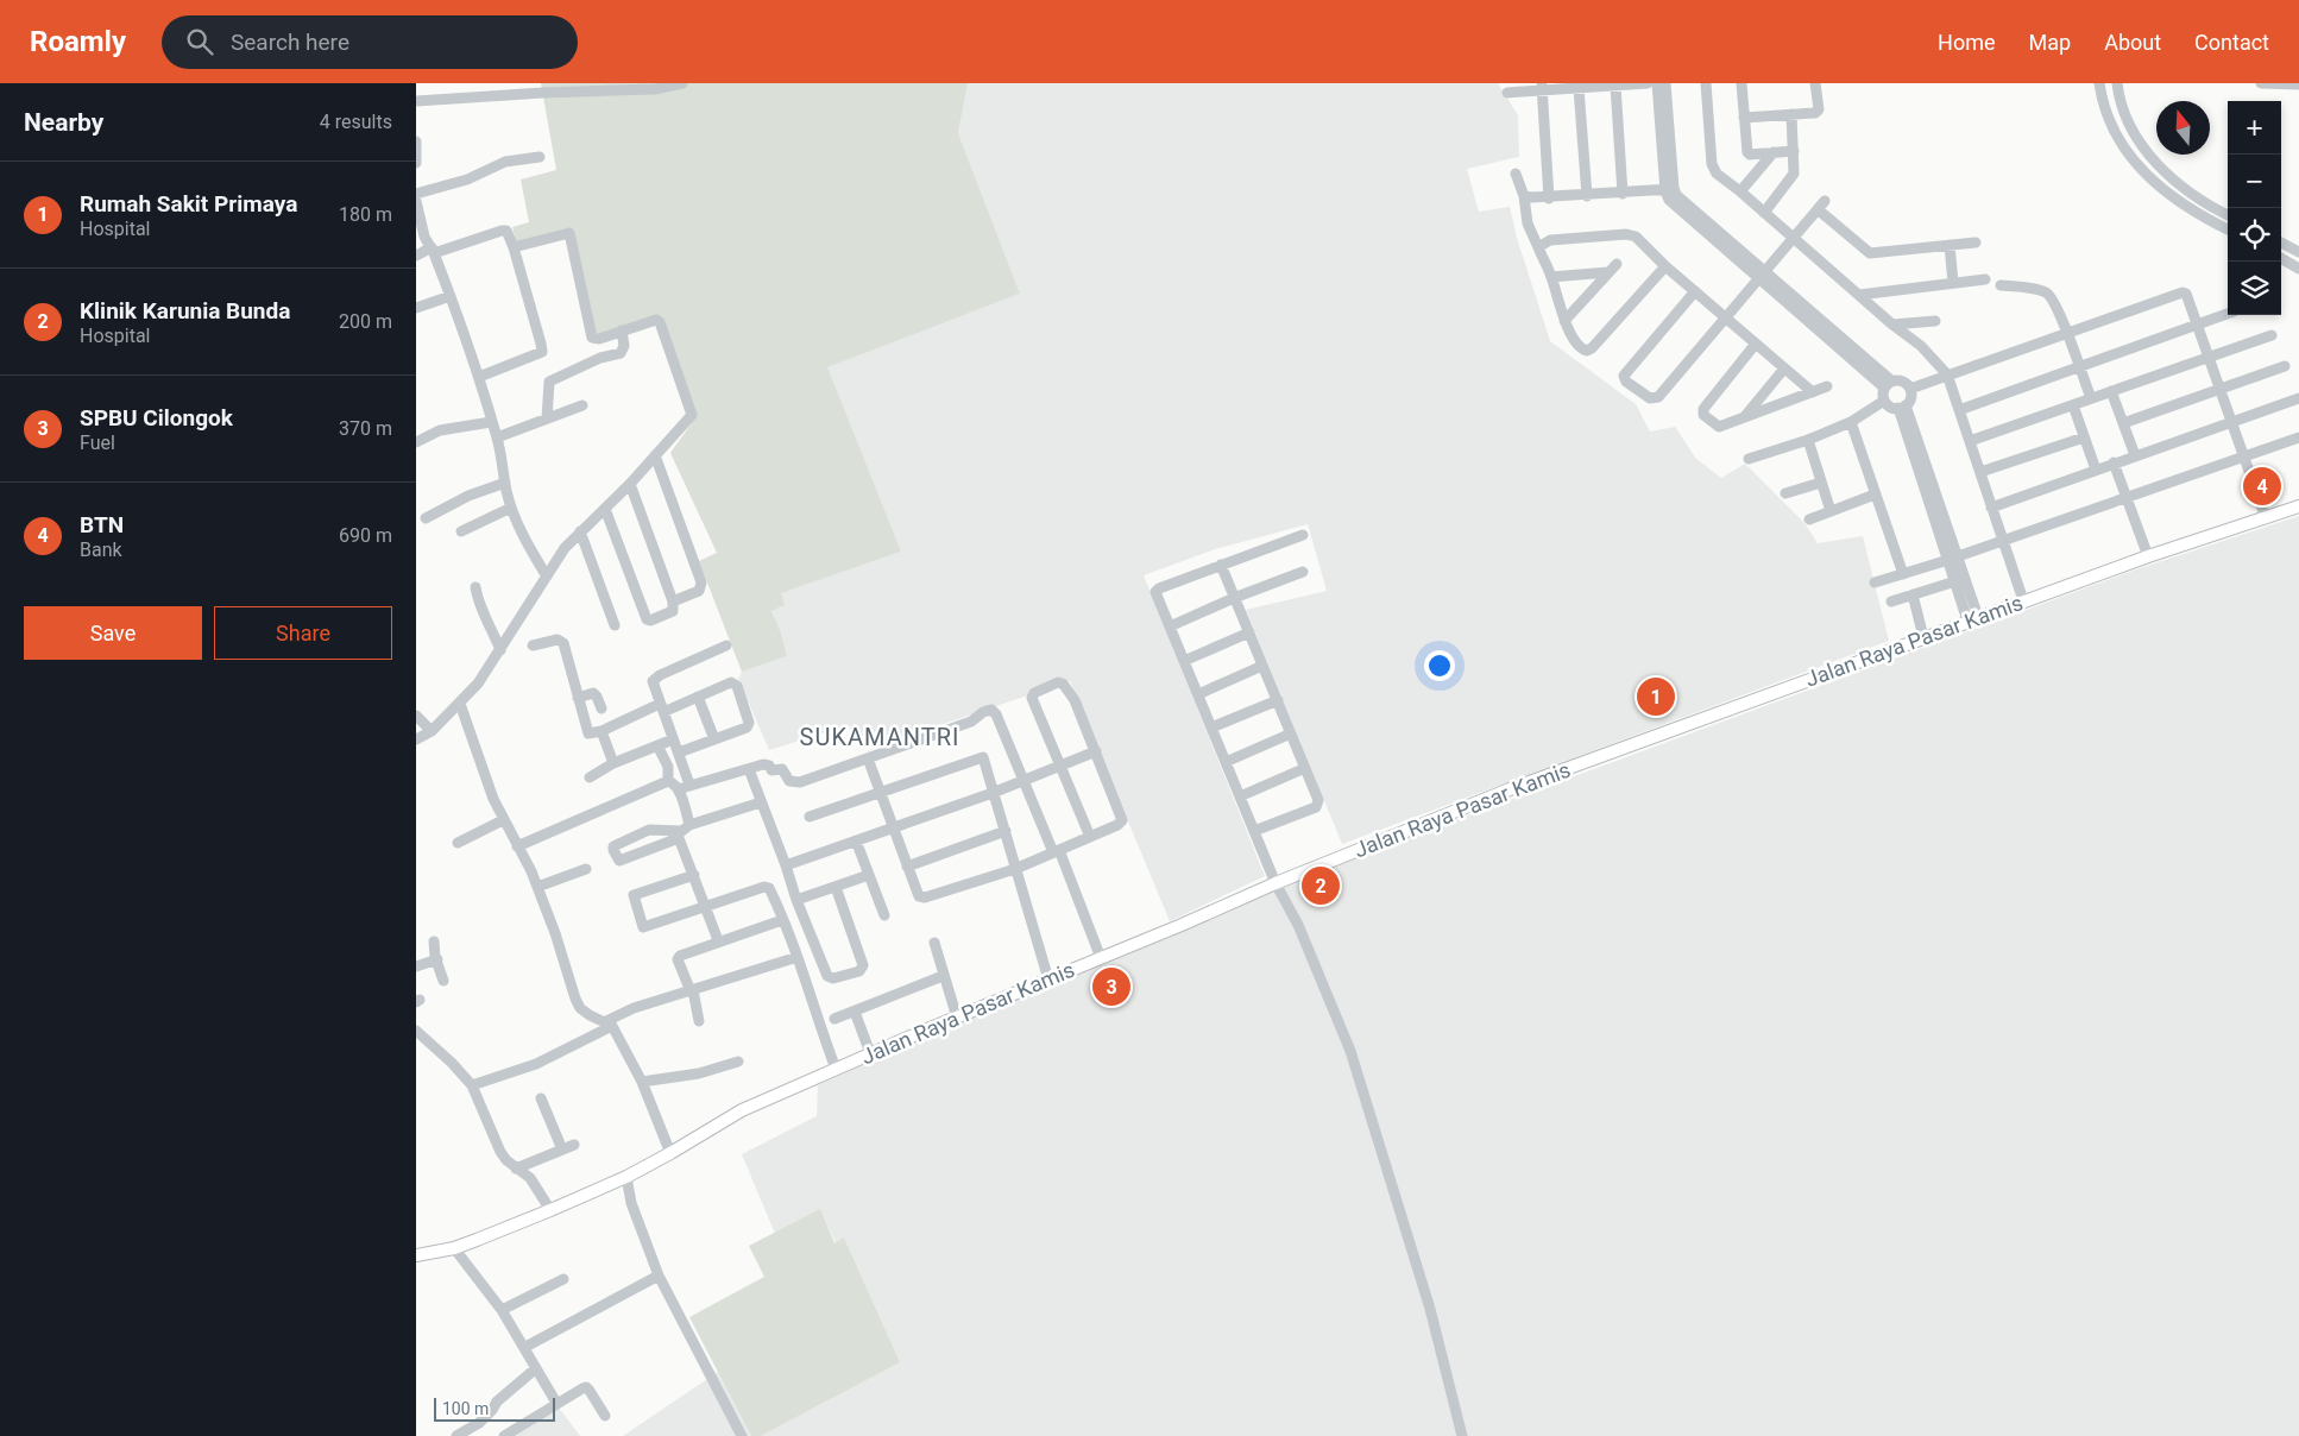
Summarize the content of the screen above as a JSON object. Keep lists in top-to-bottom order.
{
  "streets": {
    "main road": ["Jalan Raya Pasar Kamis"]
  },
  "districts": ["SUKAMANTRI"],
  "scale_bar": "100 m",
  "north": "top",
  "page": {
    "header": "Roamly",
    "search": "Search here",
    "nav": [
      "Home",
      "Map",
      "About",
      "Contact"
    ],
    "heading": ["Nearby", "4 results"],
    "map_buttons": ["+", "−"],
    "list": [
      {
        "mark": "1",
        "name": "Rumah Sakit Primaya",
        "note": "Hospital",
        "value": "180 m"
      },
      {
        "mark": "2",
        "name": "Klinik Karunia Bunda",
        "note": "Hospital",
        "value": "200 m"
      },
      {
        "mark": "3",
        "name": "SPBU Cilongok",
        "note": "Fuel",
        "value": "370 m"
      },
      {
        "mark": "4",
        "name": "BTN",
        "note": "Bank",
        "value": "690 m"
      }
    ],
    "pins": [
      "4",
      "1",
      "2",
      "3"
    ],
    "buttons": ["Save", "Share"],
    "scale": "100 m"
  }
}
